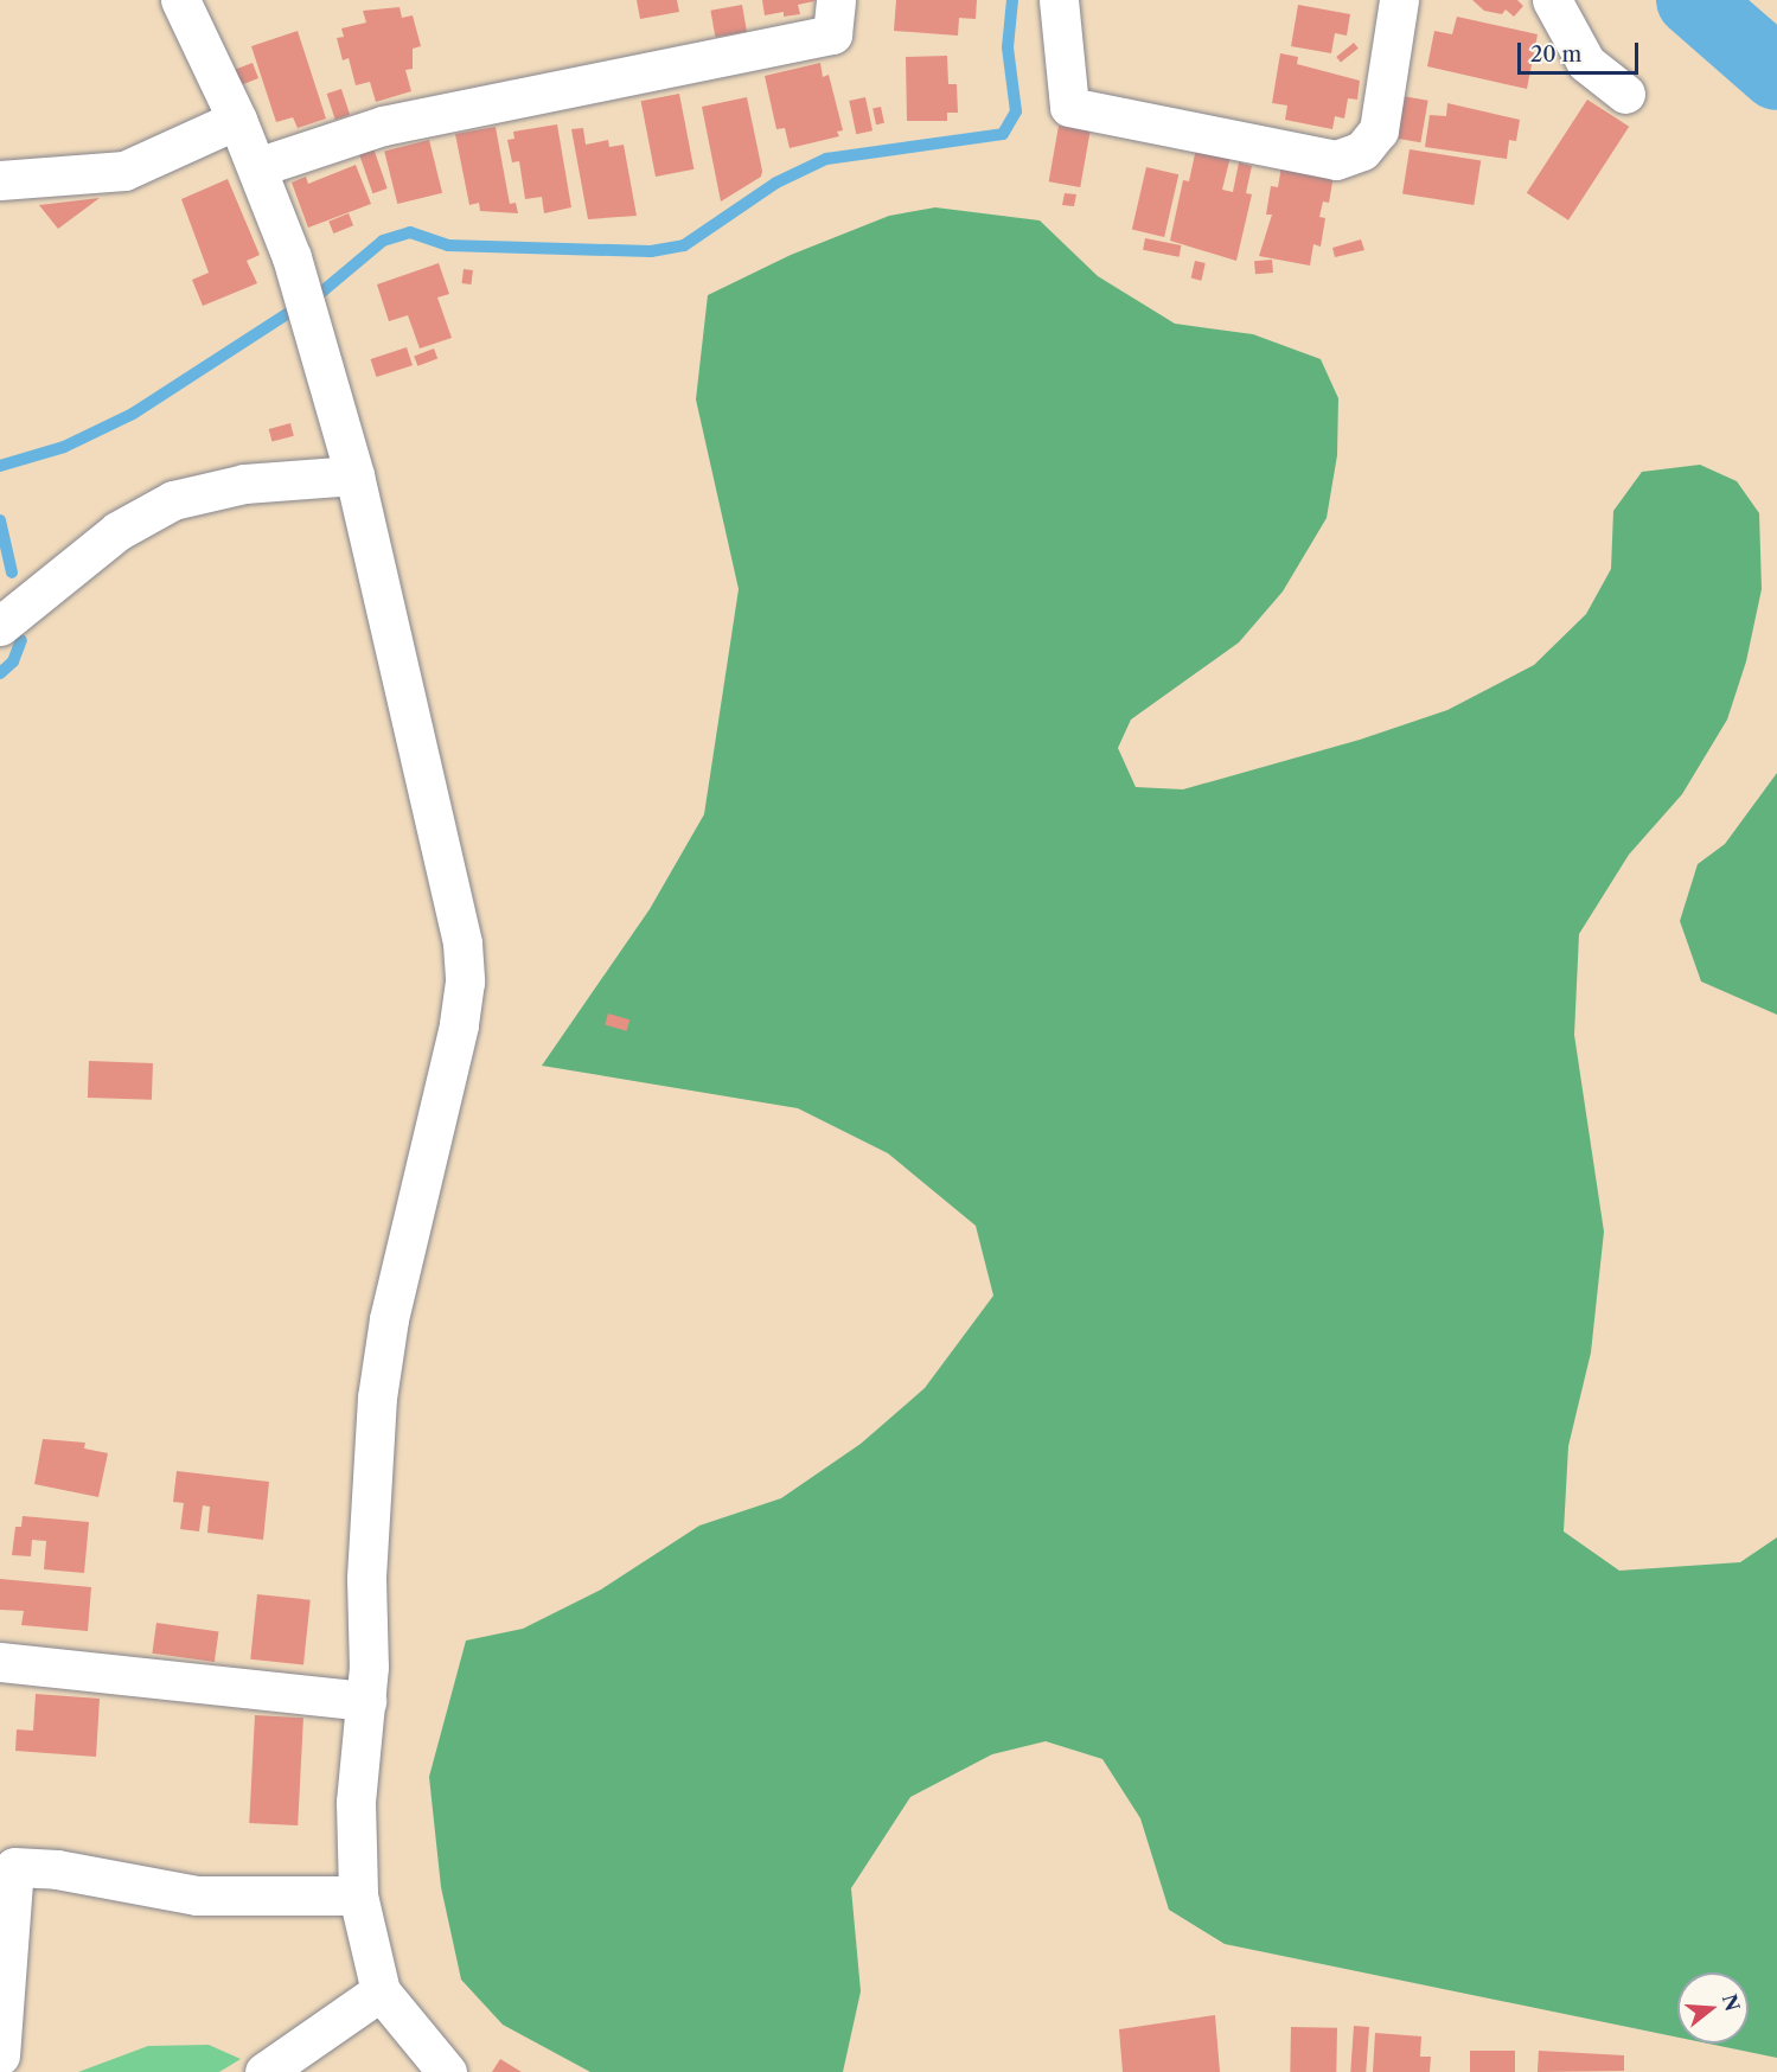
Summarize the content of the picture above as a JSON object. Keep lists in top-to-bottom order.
{
  "scale_bar": "20 m",
  "north": "right"
}
